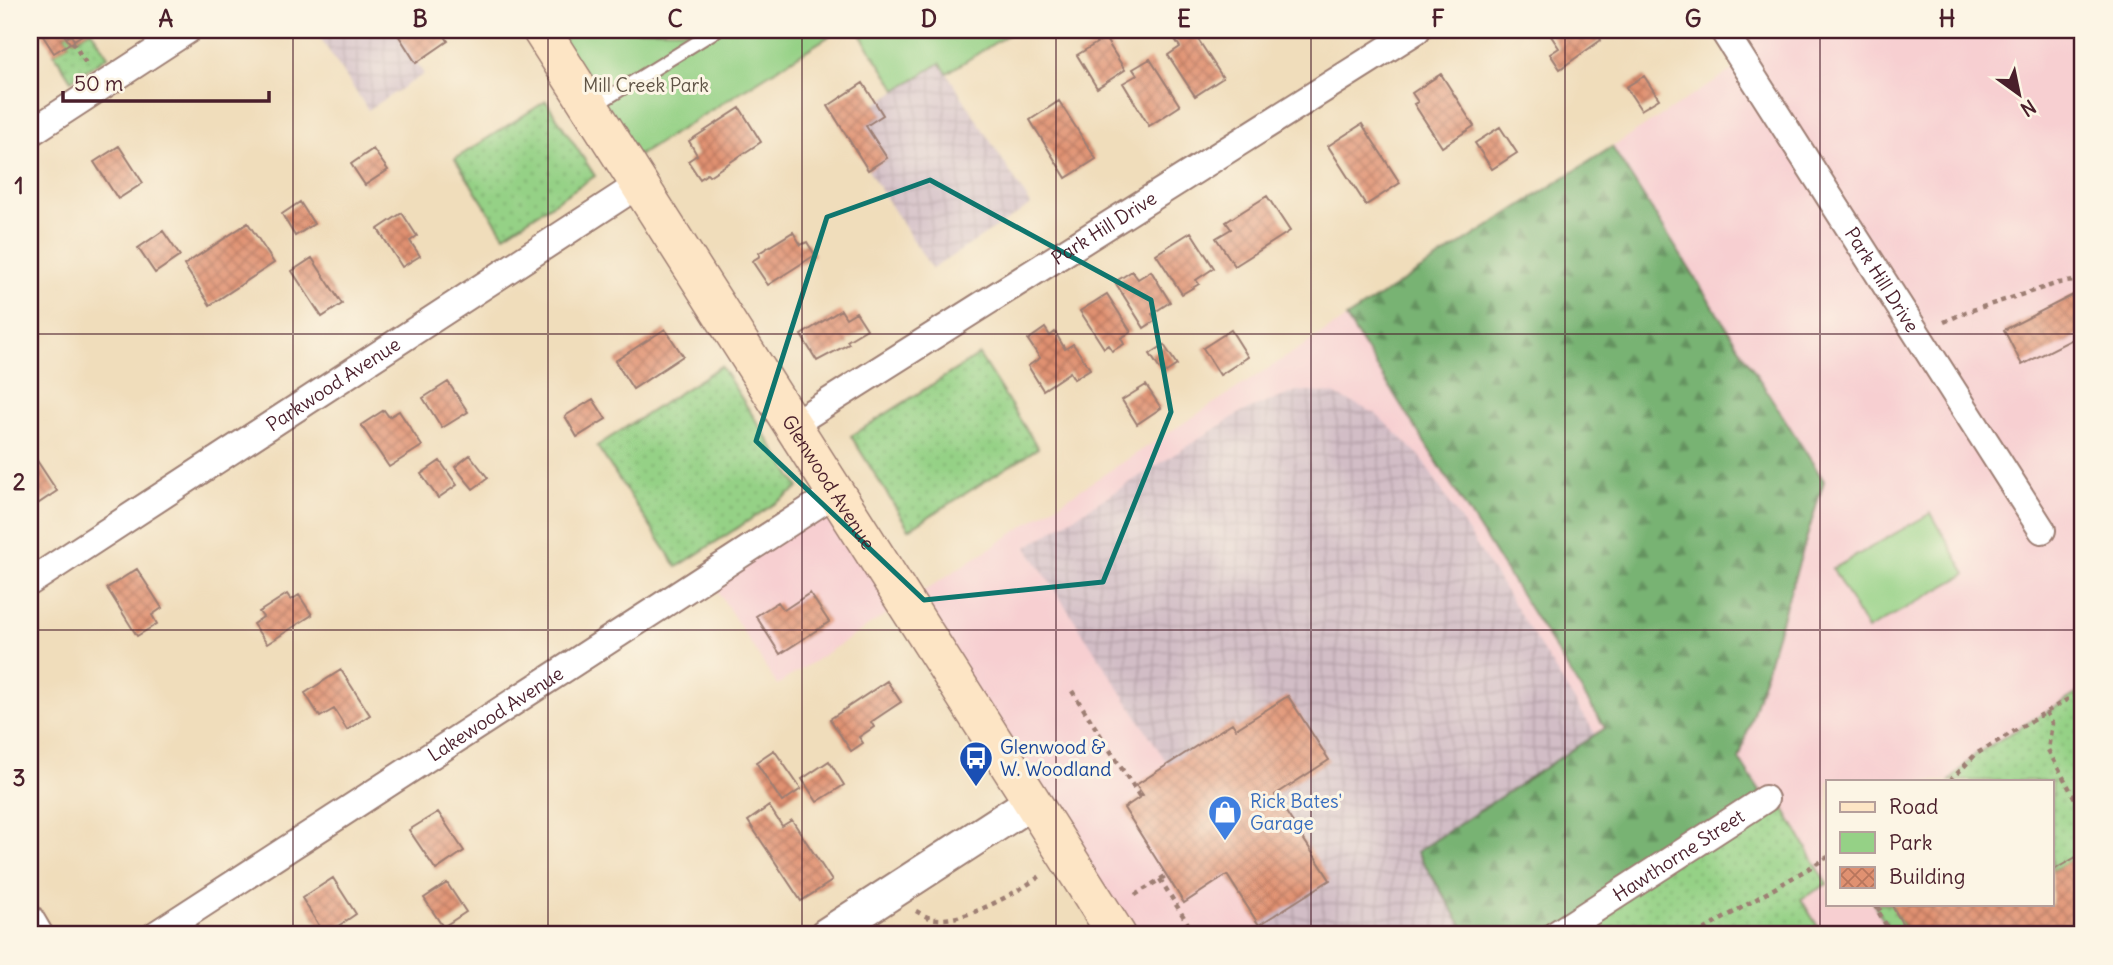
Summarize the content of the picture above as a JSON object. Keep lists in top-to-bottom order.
{
  "streets": {
    "main road": ["Glenwood Avenue"],
    "street": [
      "Park Hill Drive",
      "Parkwood Avenue",
      "Lakewood Avenue",
      "Hawthorne Street"
    ]
  },
  "crossings": [
    ["Park Hill Drive", "Glenwood Avenue"],
    ["Parkwood Avenue", "Glenwood Avenue"],
    ["Glenwood Avenue", "Lakewood Avenue"]
  ],
  "parks": ["Mill Creek Park"],
  "places": {
    "bus stop": ["Glenwood & W. Woodland"],
    "shop": ["Rick Bates' Garage"]
  },
  "legend": ["Road", "Park", "Building"],
  "scale_bar": "50 m",
  "north": "bottom right",
  "grid": {
    "columns": [
      "A",
      "B",
      "C",
      "D",
      "E",
      "F",
      "G",
      "H"
    ],
    "rows": ["1", "2", "3"]
  }
}
